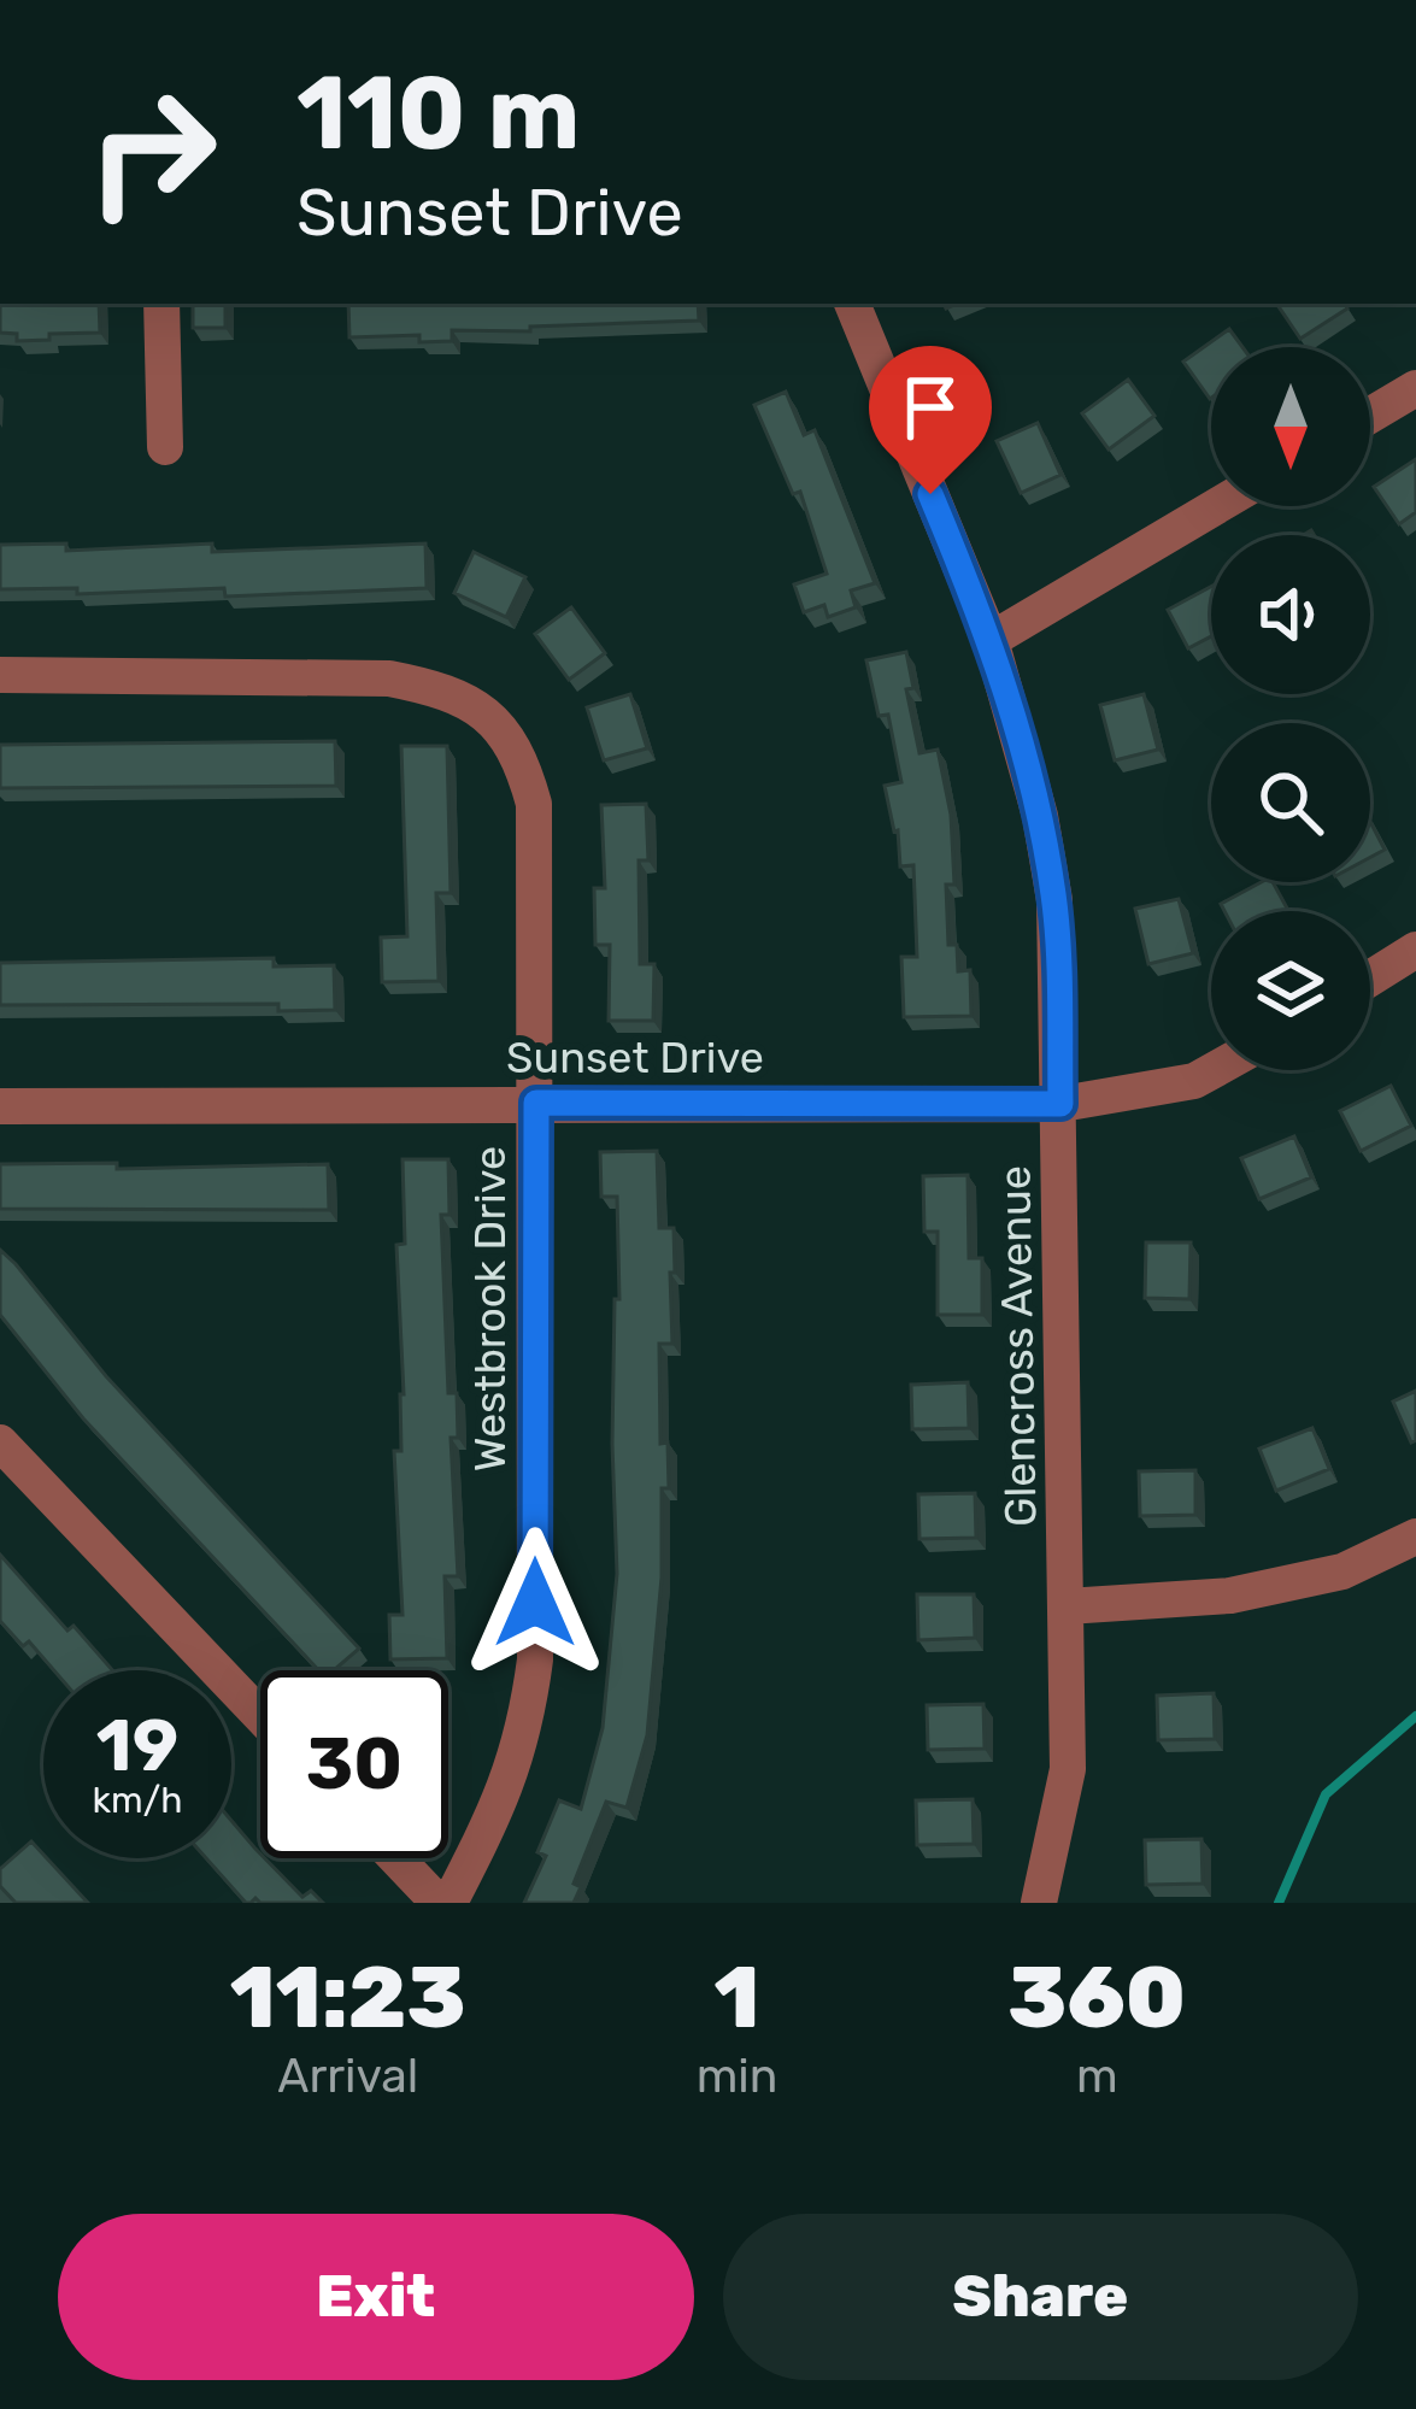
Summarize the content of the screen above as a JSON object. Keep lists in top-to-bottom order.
{
  "streets": {
    "street": ["Sunset Drive", "Westbrook Drive", "Glencross Avenue"]
  },
  "crossings": [
    ["Sunset Drive", "Westbrook Drive"],
    ["Sunset Drive", "Glencross Avenue"]
  ],
  "north": "bottom",
  "page": {
    "turn": ["110 m", "Sunset Drive"],
    "speed": "19 km/h",
    "limit": "30",
    "eta": [
      "11:23",
      "Arrival",
      "1",
      "min",
      "360",
      "m"
    ],
    "buttons": ["Exit", "Share"]
  }
}
